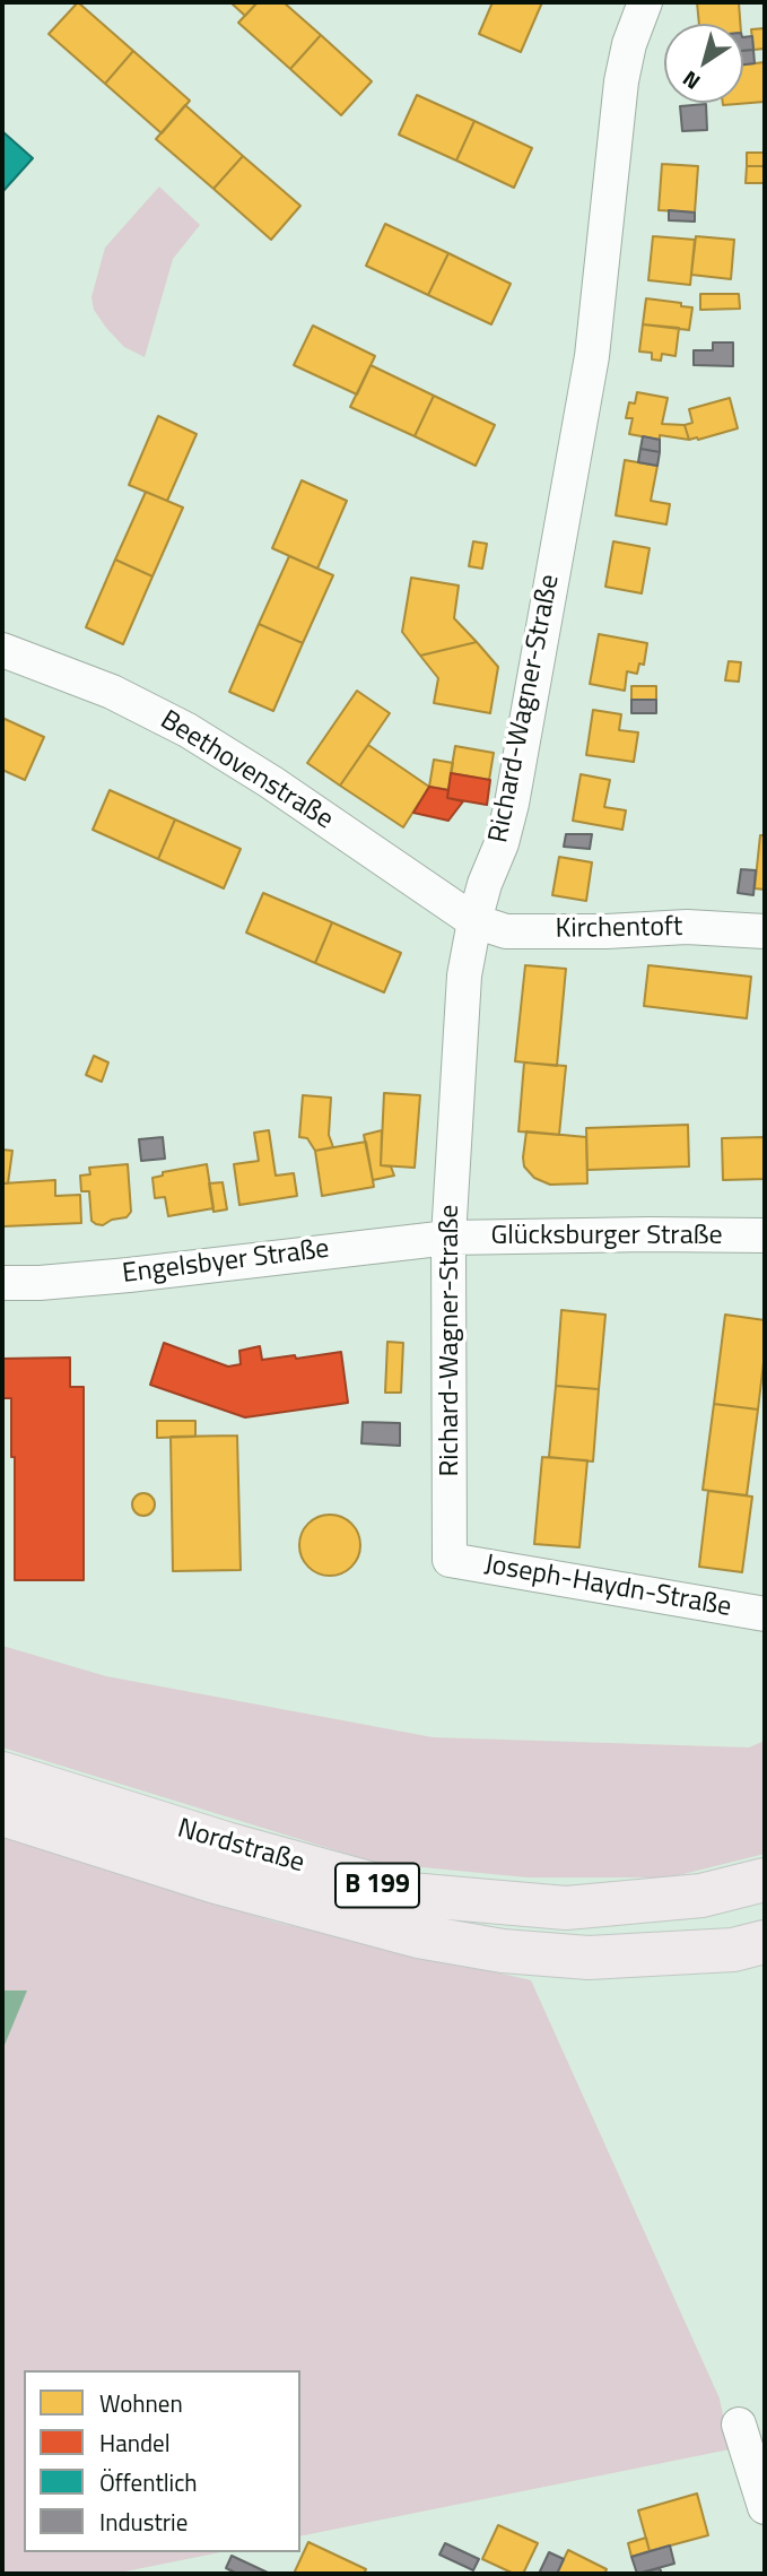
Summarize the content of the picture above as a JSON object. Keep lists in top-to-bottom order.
{
  "streets": {
    "main road": ["Nordstraße", "B 199"],
    "street": [
      "Richard-Wagner-Straße",
      "Beethovenstraße",
      "Kirchentoft",
      "Glücksburger Straße",
      "Engelsbyer Straße",
      "Joseph-Haydn-Straße"
    ]
  },
  "crossings": [
    ["Richard-Wagner-Straße", "Beethovenstraße"],
    ["Richard-Wagner-Straße", "Kirchentoft"],
    ["Richard-Wagner-Straße", "Glücksburger Straße"],
    ["Richard-Wagner-Straße", "Engelsbyer Straße"],
    ["Richard-Wagner-Straße", "Joseph-Haydn-Straße"],
    ["Beethovenstraße", "Kirchentoft"],
    ["Glücksburger Straße", "Engelsbyer Straße"]
  ],
  "legend": [
    "Wohnen",
    "Handel",
    "Öffentlich",
    "Industrie"
  ],
  "north": "bottom left"
}
